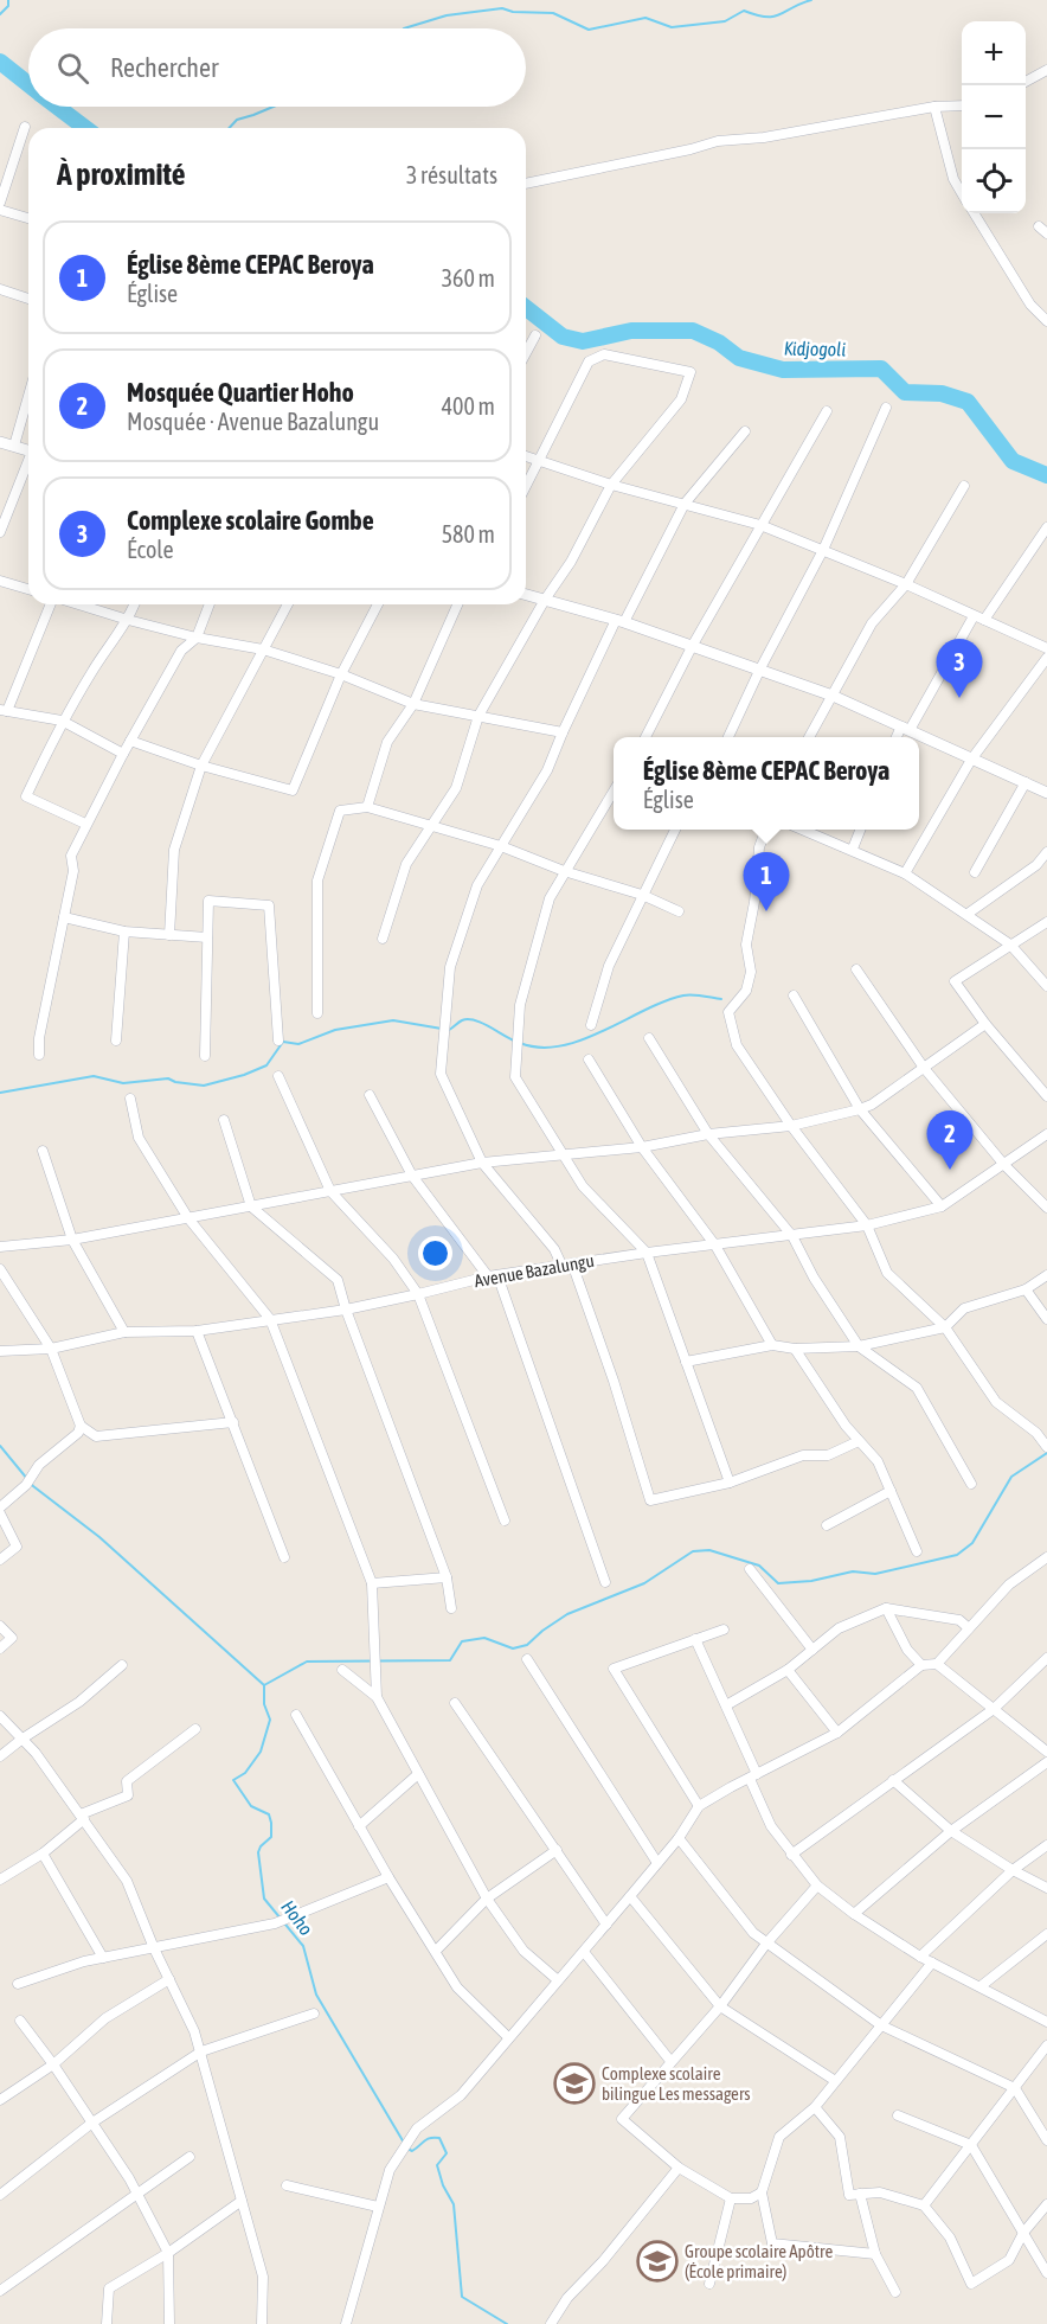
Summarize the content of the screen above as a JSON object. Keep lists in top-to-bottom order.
{
  "streets": {
    "street": ["Avenue Bazalungu"]
  },
  "water": ["Kidjogoli", "Hoho"],
  "places": {
    "school or university": ["Complexe scolaire bilingue Les messagers", "Groupe scolaire Apôtre (École primaire)"]
  },
  "page": {
    "map_buttons": ["+", "−"],
    "search": "Rechercher",
    "heading": ["À proximité", "3 résultats"],
    "list": [
      {
        "mark": "1",
        "name": "Église 8ème CEPAC Beroya",
        "note": "Église",
        "value": "360 m"
      },
      {
        "mark": "2",
        "name": "Mosquée Quartier Hoho",
        "note": "Mosquée · Avenue Bazalungu",
        "value": "400 m"
      },
      {
        "mark": "3",
        "name": "Complexe scolaire Gombe",
        "note": "École",
        "value": "580 m"
      }
    ],
    "pins": ["3", "1", "2"],
    "popup": ["Église 8ème CEPAC Beroya", "Église"]
  }
}
